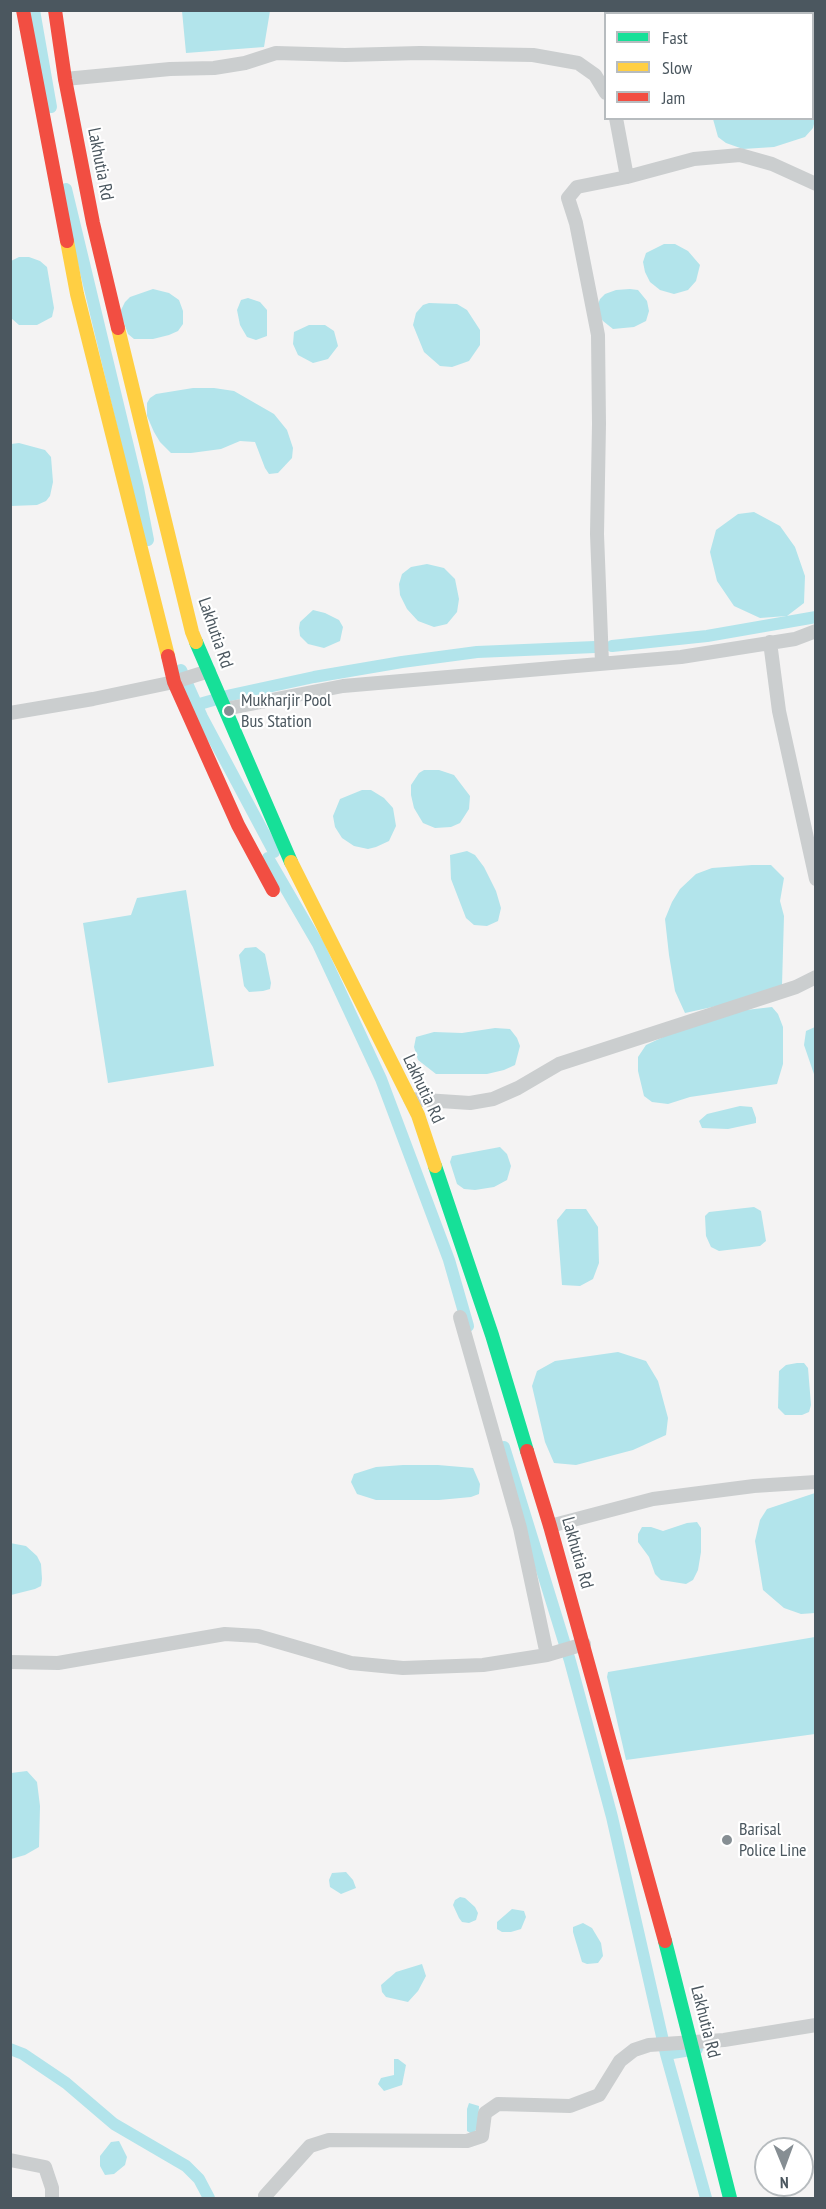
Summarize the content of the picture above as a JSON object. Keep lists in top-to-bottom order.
{
  "streets": {
    "street": ["Lakhutia Rd"]
  },
  "places": ["Mukharjir Pool Bus Station", "Barisal Police Line"],
  "legend": ["Fast", "Slow", "Jam"],
  "north": "bottom"
}
